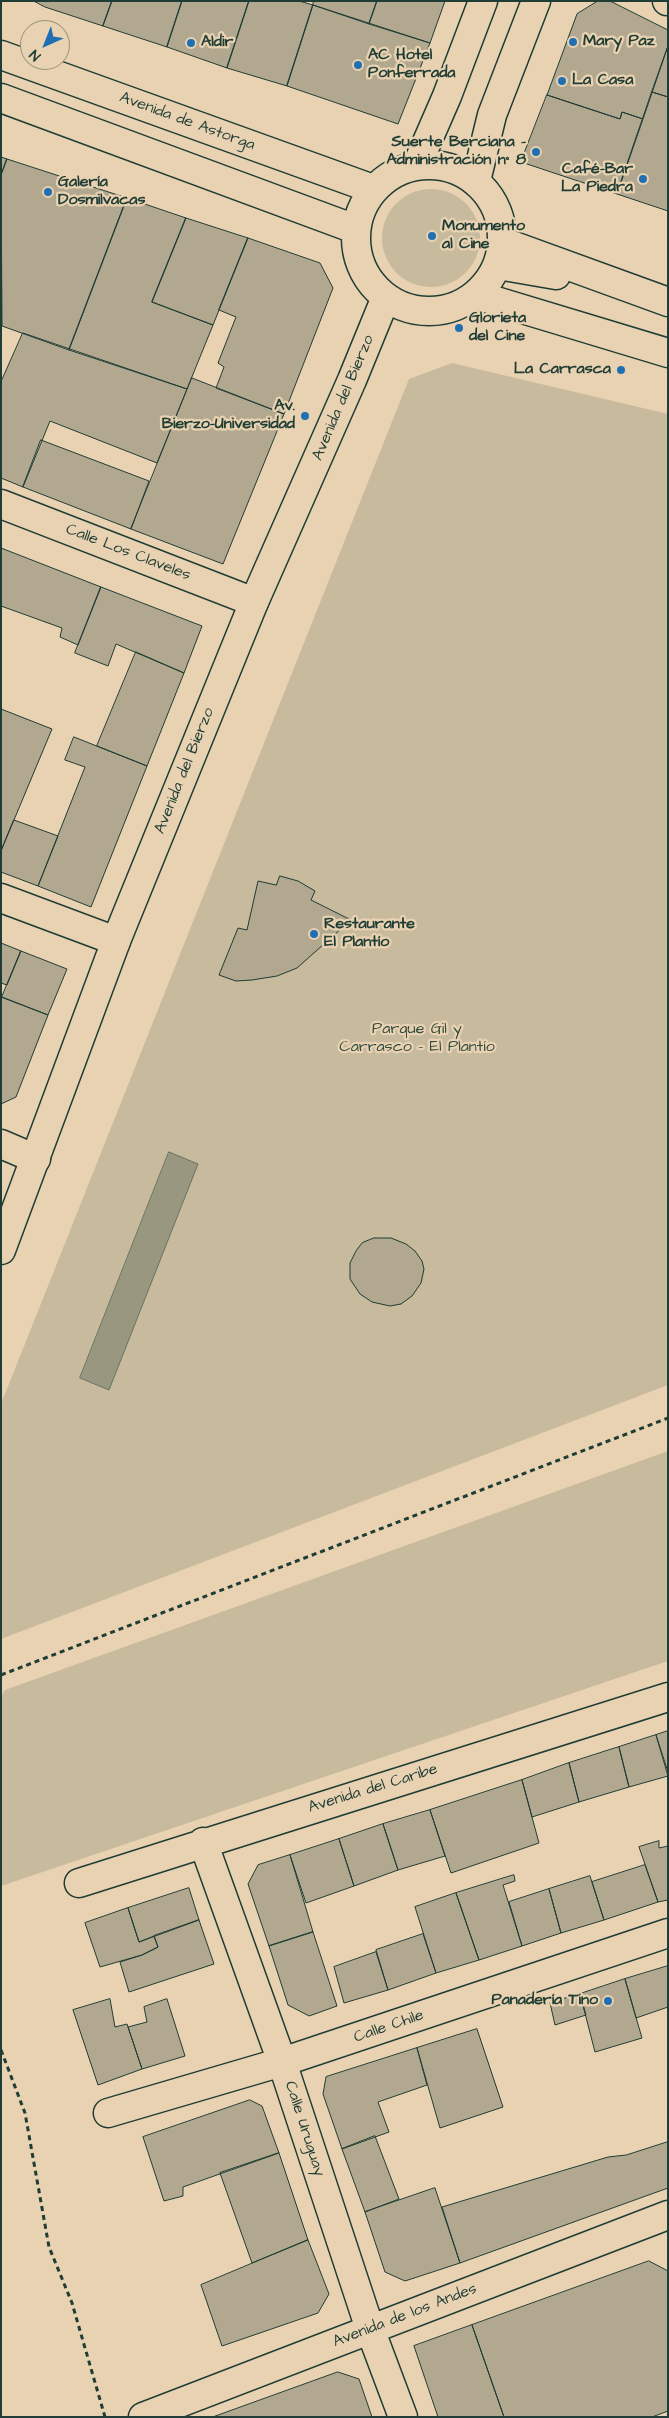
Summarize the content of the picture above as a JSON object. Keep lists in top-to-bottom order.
{
  "streets": {
    "street": [
      "Avenida de Astorga",
      "Avenida del Bierzo",
      "Calle Los Claveles",
      "Avenida del Caribe",
      "Calle Chile",
      "Calle Uruguay",
      "Avenida de los Andes"
    ]
  },
  "crossings": [
    ["Avenida de Astorga", "Avenida del Bierzo"],
    ["Avenida del Bierzo", "Calle Los Claveles"],
    ["Avenida del Caribe", "Calle Uruguay"],
    ["Calle Chile", "Calle Uruguay"],
    ["Calle Uruguay", "Avenida de los Andes"]
  ],
  "parks": ["Parque Gil y Carrasco - El Plantío"],
  "places": [
    "Mary Paz",
    "Aldir",
    "AC Hotel Ponferrada",
    "La Casa",
    "Suerte Berciana - Administración n° 8",
    "Café-Bar La Piedra",
    "Galería Dosmilvacas",
    "Monumento al Cine",
    "Glorieta del Cine",
    "La Carrasca",
    "Av. Bierzo-Universidad",
    "Restaurante El Plantío",
    "Panadería Tino"
  ],
  "north": "bottom left"
}
